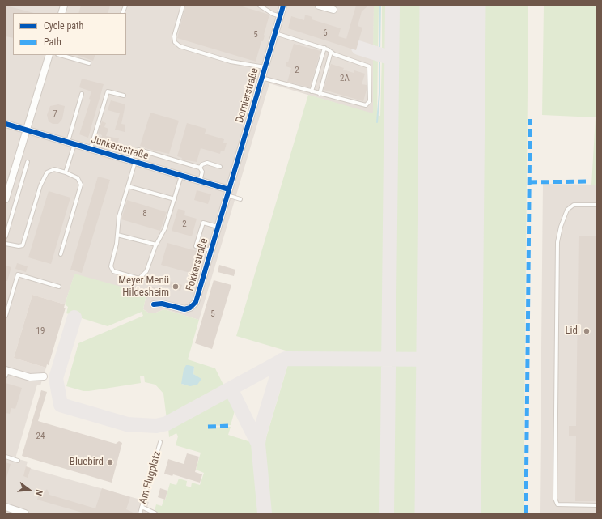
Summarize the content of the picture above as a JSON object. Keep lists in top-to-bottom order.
{
  "streets": {
    "street": ["Dornierstraße", "Junkersstraße", "Fokkerstraße"],
    "lane": ["Am Flugplatz"]
  },
  "crossings": [
    ["Dornierstraße", "Junkersstraße"],
    ["Dornierstraße", "Fokkerstraße"],
    ["Junkersstraße", "Fokkerstraße"]
  ],
  "places": ["Meyer Menü Hildesheim", "Lidl", "Bluebird"],
  "house_numbers": [
    "6",
    "5",
    "2",
    "2A",
    "7",
    "8",
    "2",
    "5",
    "19",
    "24"
  ],
  "legend": ["Cycle path", "Path"],
  "north": "right"
}
